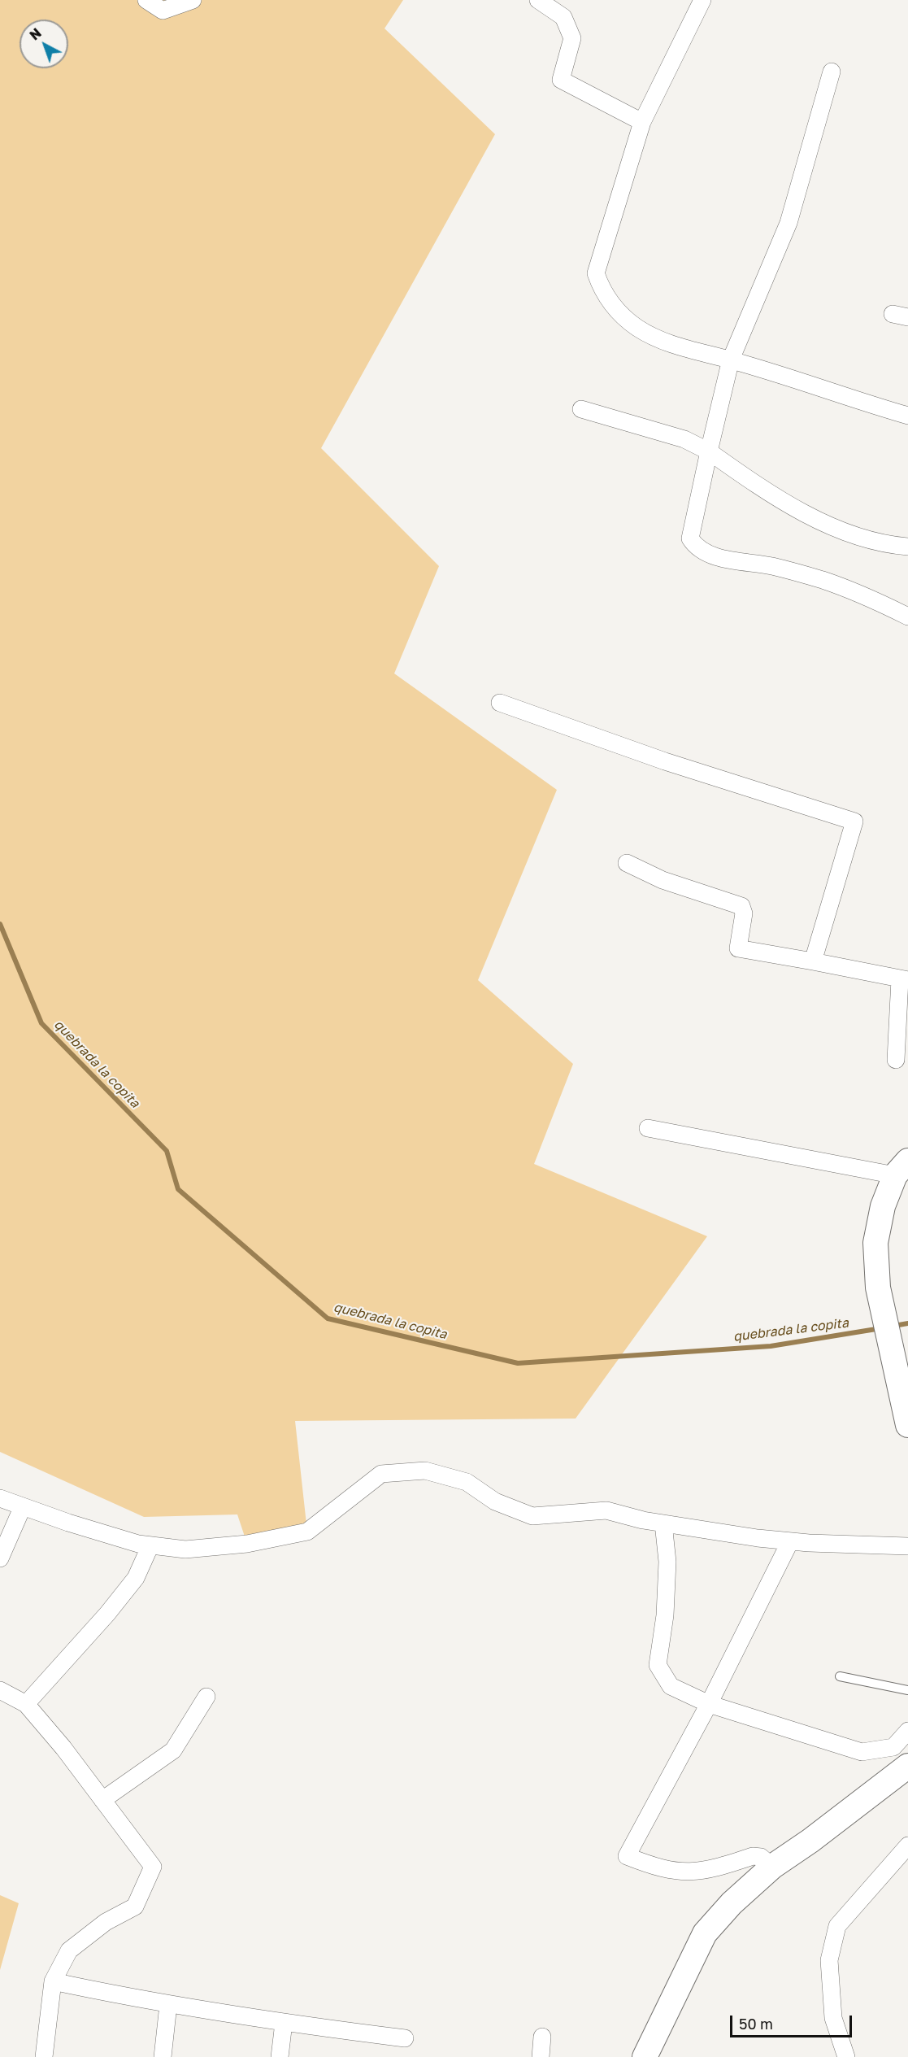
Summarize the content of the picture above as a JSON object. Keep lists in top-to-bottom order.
{
  "water": ["quebrada la copita"],
  "scale_bar": "50 m",
  "north": "top left"
}
